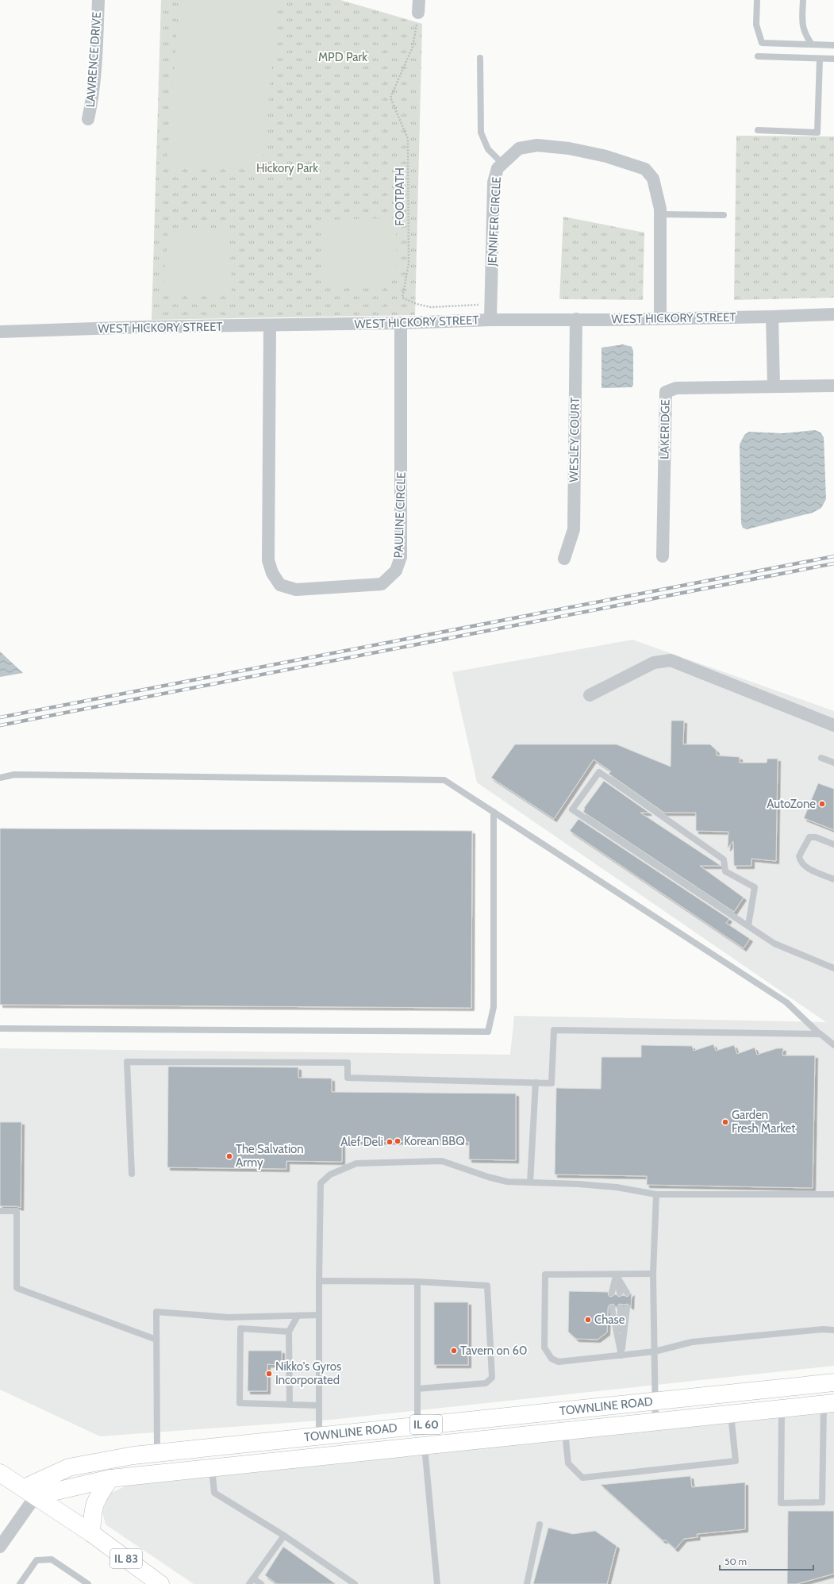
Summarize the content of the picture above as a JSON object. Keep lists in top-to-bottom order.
{
  "streets": {
    "main road": ["TOWNLINE ROAD", "IL 60", "IL 83"],
    "street": [
      "LAWRENCE DRIVE",
      "JENNIFER CIRCLE",
      "WEST HICKORY STREET",
      "LAKERIDGE",
      "WESLEY COURT",
      "PAULINE CIRCLE"
    ],
    "path": ["FOOTPATH"]
  },
  "crossings": [
    ["FOOTPATH", "JENNIFER CIRCLE"],
    ["JENNIFER CIRCLE", "WEST HICKORY STREET"],
    ["WEST HICKORY STREET", "WESLEY COURT"],
    ["WEST HICKORY STREET", "PAULINE CIRCLE"],
    ["TOWNLINE ROAD", "IL 83"]
  ],
  "parks": ["MPD Park", "Hickory Park"],
  "places": [
    "AutoZone",
    "Garden Fresh Market",
    "Korean BBQ",
    "Alef Deli",
    "The Salvation Army",
    "Chase",
    "Tavern on 60",
    "Nikko's Gyros Incorporated"
  ],
  "scale_bar": "50 m"
}
